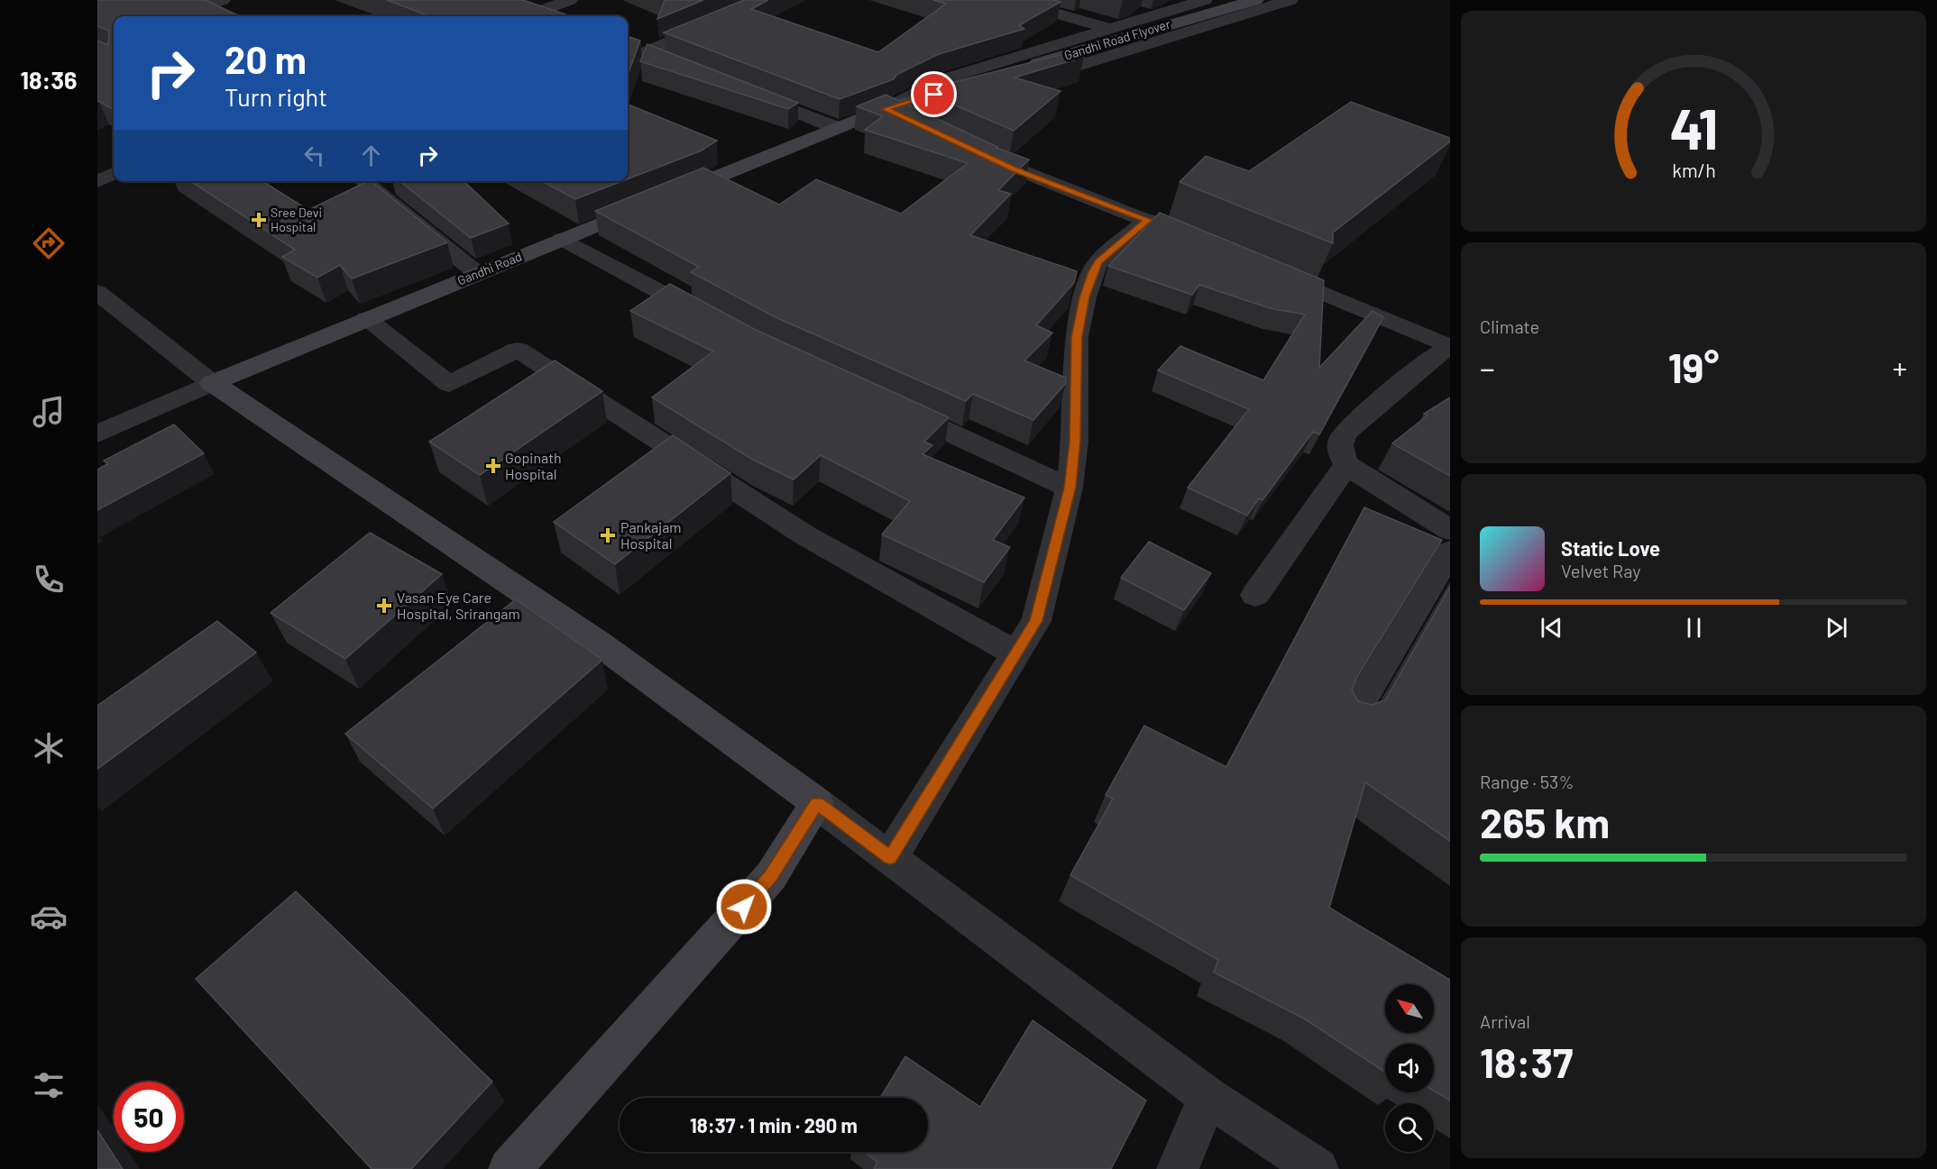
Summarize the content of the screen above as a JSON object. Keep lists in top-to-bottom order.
{
  "streets": {
    "main road": ["Gandhi Road Flyover", "Gandhi Road"]
  },
  "crossings": [
    ["Gandhi Road Flyover", "Gandhi Road"]
  ],
  "places": {
    "health": [
      "Sree Devi Hospital",
      "Gopinath Hospital",
      "Pankajam Hospital",
      "Vasan Eye Care Hospital, Srirangam"
    ]
  },
  "north": "top left",
  "page": {
    "tabs": "18:36",
    "turn": ["20 m", "Turn right"],
    "tile": [
      "Climate",
      ["Range · 53%", "265 km"],
      ["Arrival", "18:37"]
    ],
    "heat": ["−", "19°", "+"],
    "song": ["Static Love", "Velvet Ray"],
    "limit": "50",
    "trip": "18:37 · 1 min · 290 m",
    "gauge": ["41", "km/h"]
  }
}
